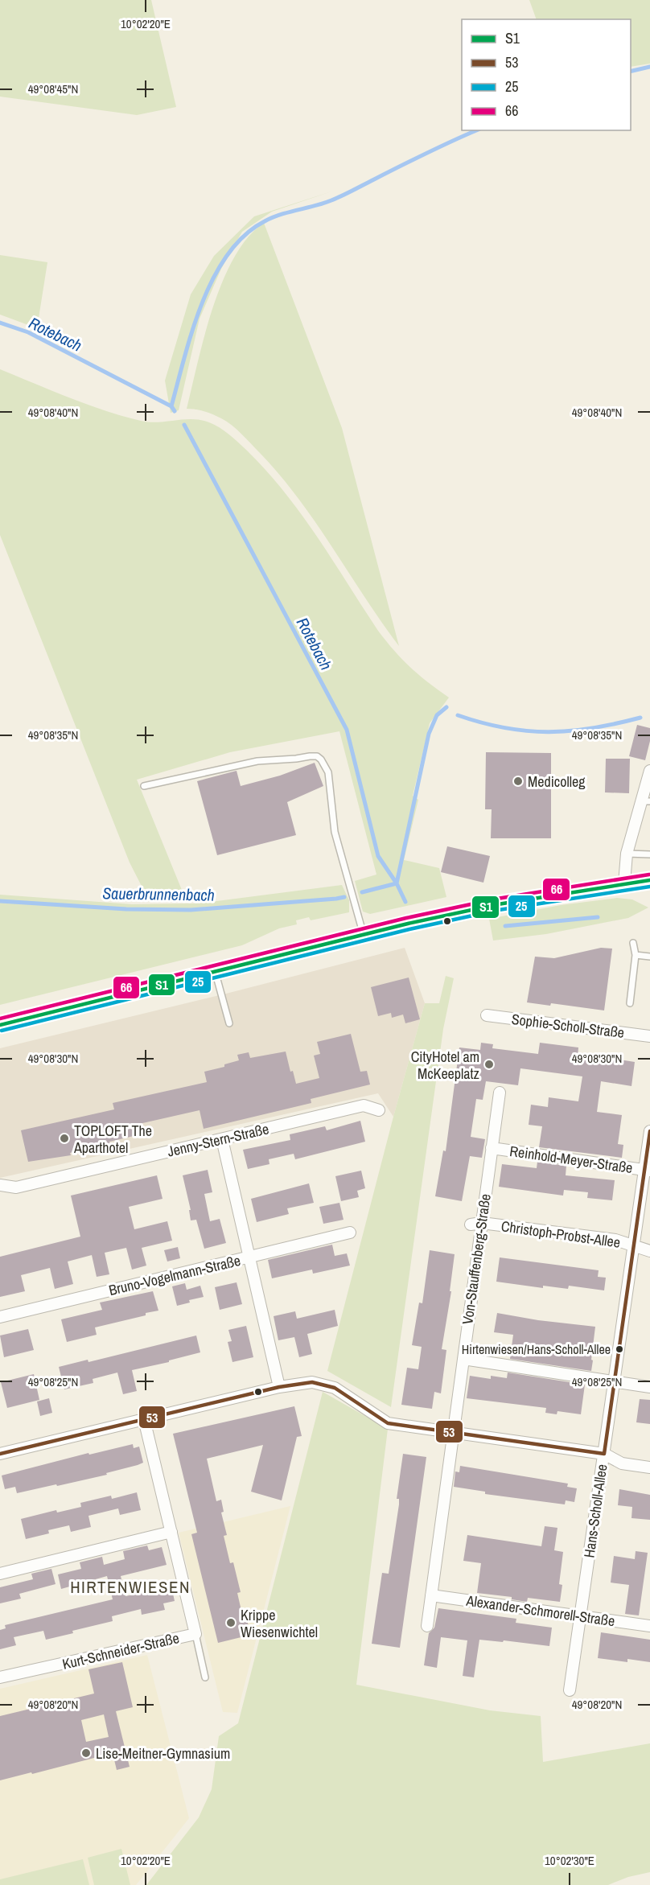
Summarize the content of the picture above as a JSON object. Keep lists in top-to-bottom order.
{
  "streets": {
    "street": [
      "Sophie-Scholl-Straße",
      "Jenny-Stern-Straße",
      "Reinhold-Meyer-Straße",
      "Christoph-Probst-Allee",
      "Von-Stauffenberg-Straße",
      "Bruno-Vogelmann-Straße",
      "Hans-Scholl-Allee",
      "Alexander-Schmorell-Straße",
      "Kurt-Schneider-Straße"
    ]
  },
  "crossings": [
    ["Reinhold-Meyer-Straße", "Von-Stauffenberg-Straße"],
    ["Reinhold-Meyer-Straße", "Hans-Scholl-Allee"],
    ["Christoph-Probst-Allee", "Von-Stauffenberg-Straße"],
    ["Christoph-Probst-Allee", "Hans-Scholl-Allee"],
    ["Von-Stauffenberg-Straße", "Alexander-Schmorell-Straße"],
    ["Hans-Scholl-Allee", "Alexander-Schmorell-Straße"]
  ],
  "districts": ["HIRTENWIESEN"],
  "water": ["Rotebach", "Sauerbrunnenbach"],
  "places": [
    "Medicolleg",
    "CityHotel am McKeeplatz",
    "TOPLOFT The Aparthotel",
    "Hirtenwiesen/Hans-Scholl-Allee",
    "Krippe Wiesenwichtel",
    "Lise-Meitner-Gymnasium"
  ],
  "lines": [
    "transit line 66",
    "transit line S1",
    "transit line 25",
    "transit line 53"
  ],
  "legend": [
    "S1",
    "53",
    "25",
    "66"
  ],
  "coordinates": [
    "10°02'20\"E",
    "49°08'45\"N",
    "49°08'40\"N",
    "49°08'35\"N",
    "49°08'30\"N",
    "49°08'25\"N",
    "49°08'20\"N",
    "10°02'30\"E"
  ]
}
